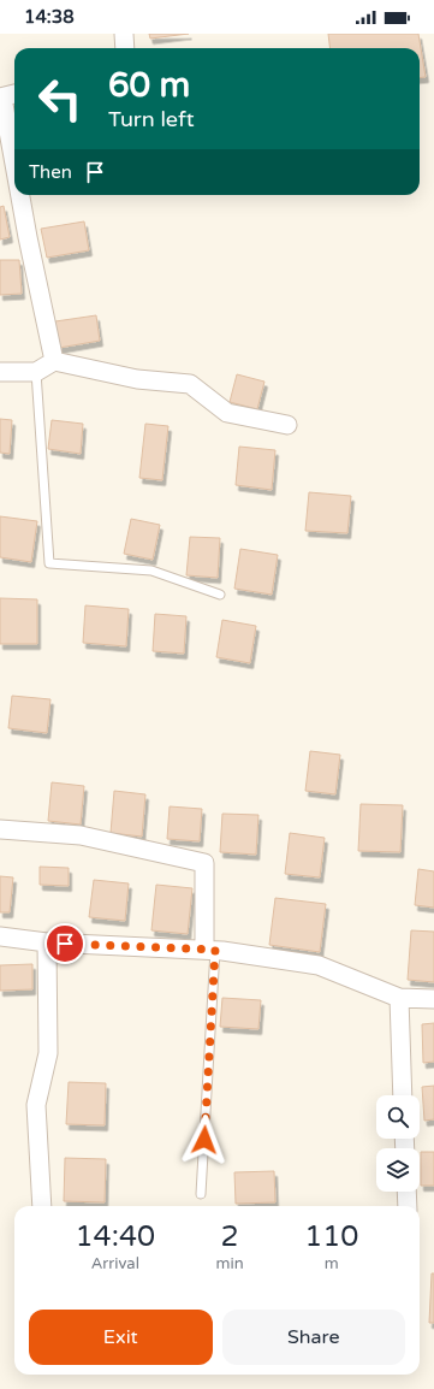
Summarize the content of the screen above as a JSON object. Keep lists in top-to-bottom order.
{
  "page": {
    "status": "14:38",
    "turn": ["60 m", "Turn left"],
    "then": "Then",
    "eta": [
      "14:40",
      "Arrival",
      "2",
      "min",
      "110",
      "m"
    ],
    "buttons": ["Exit", "Share"]
  }
}
